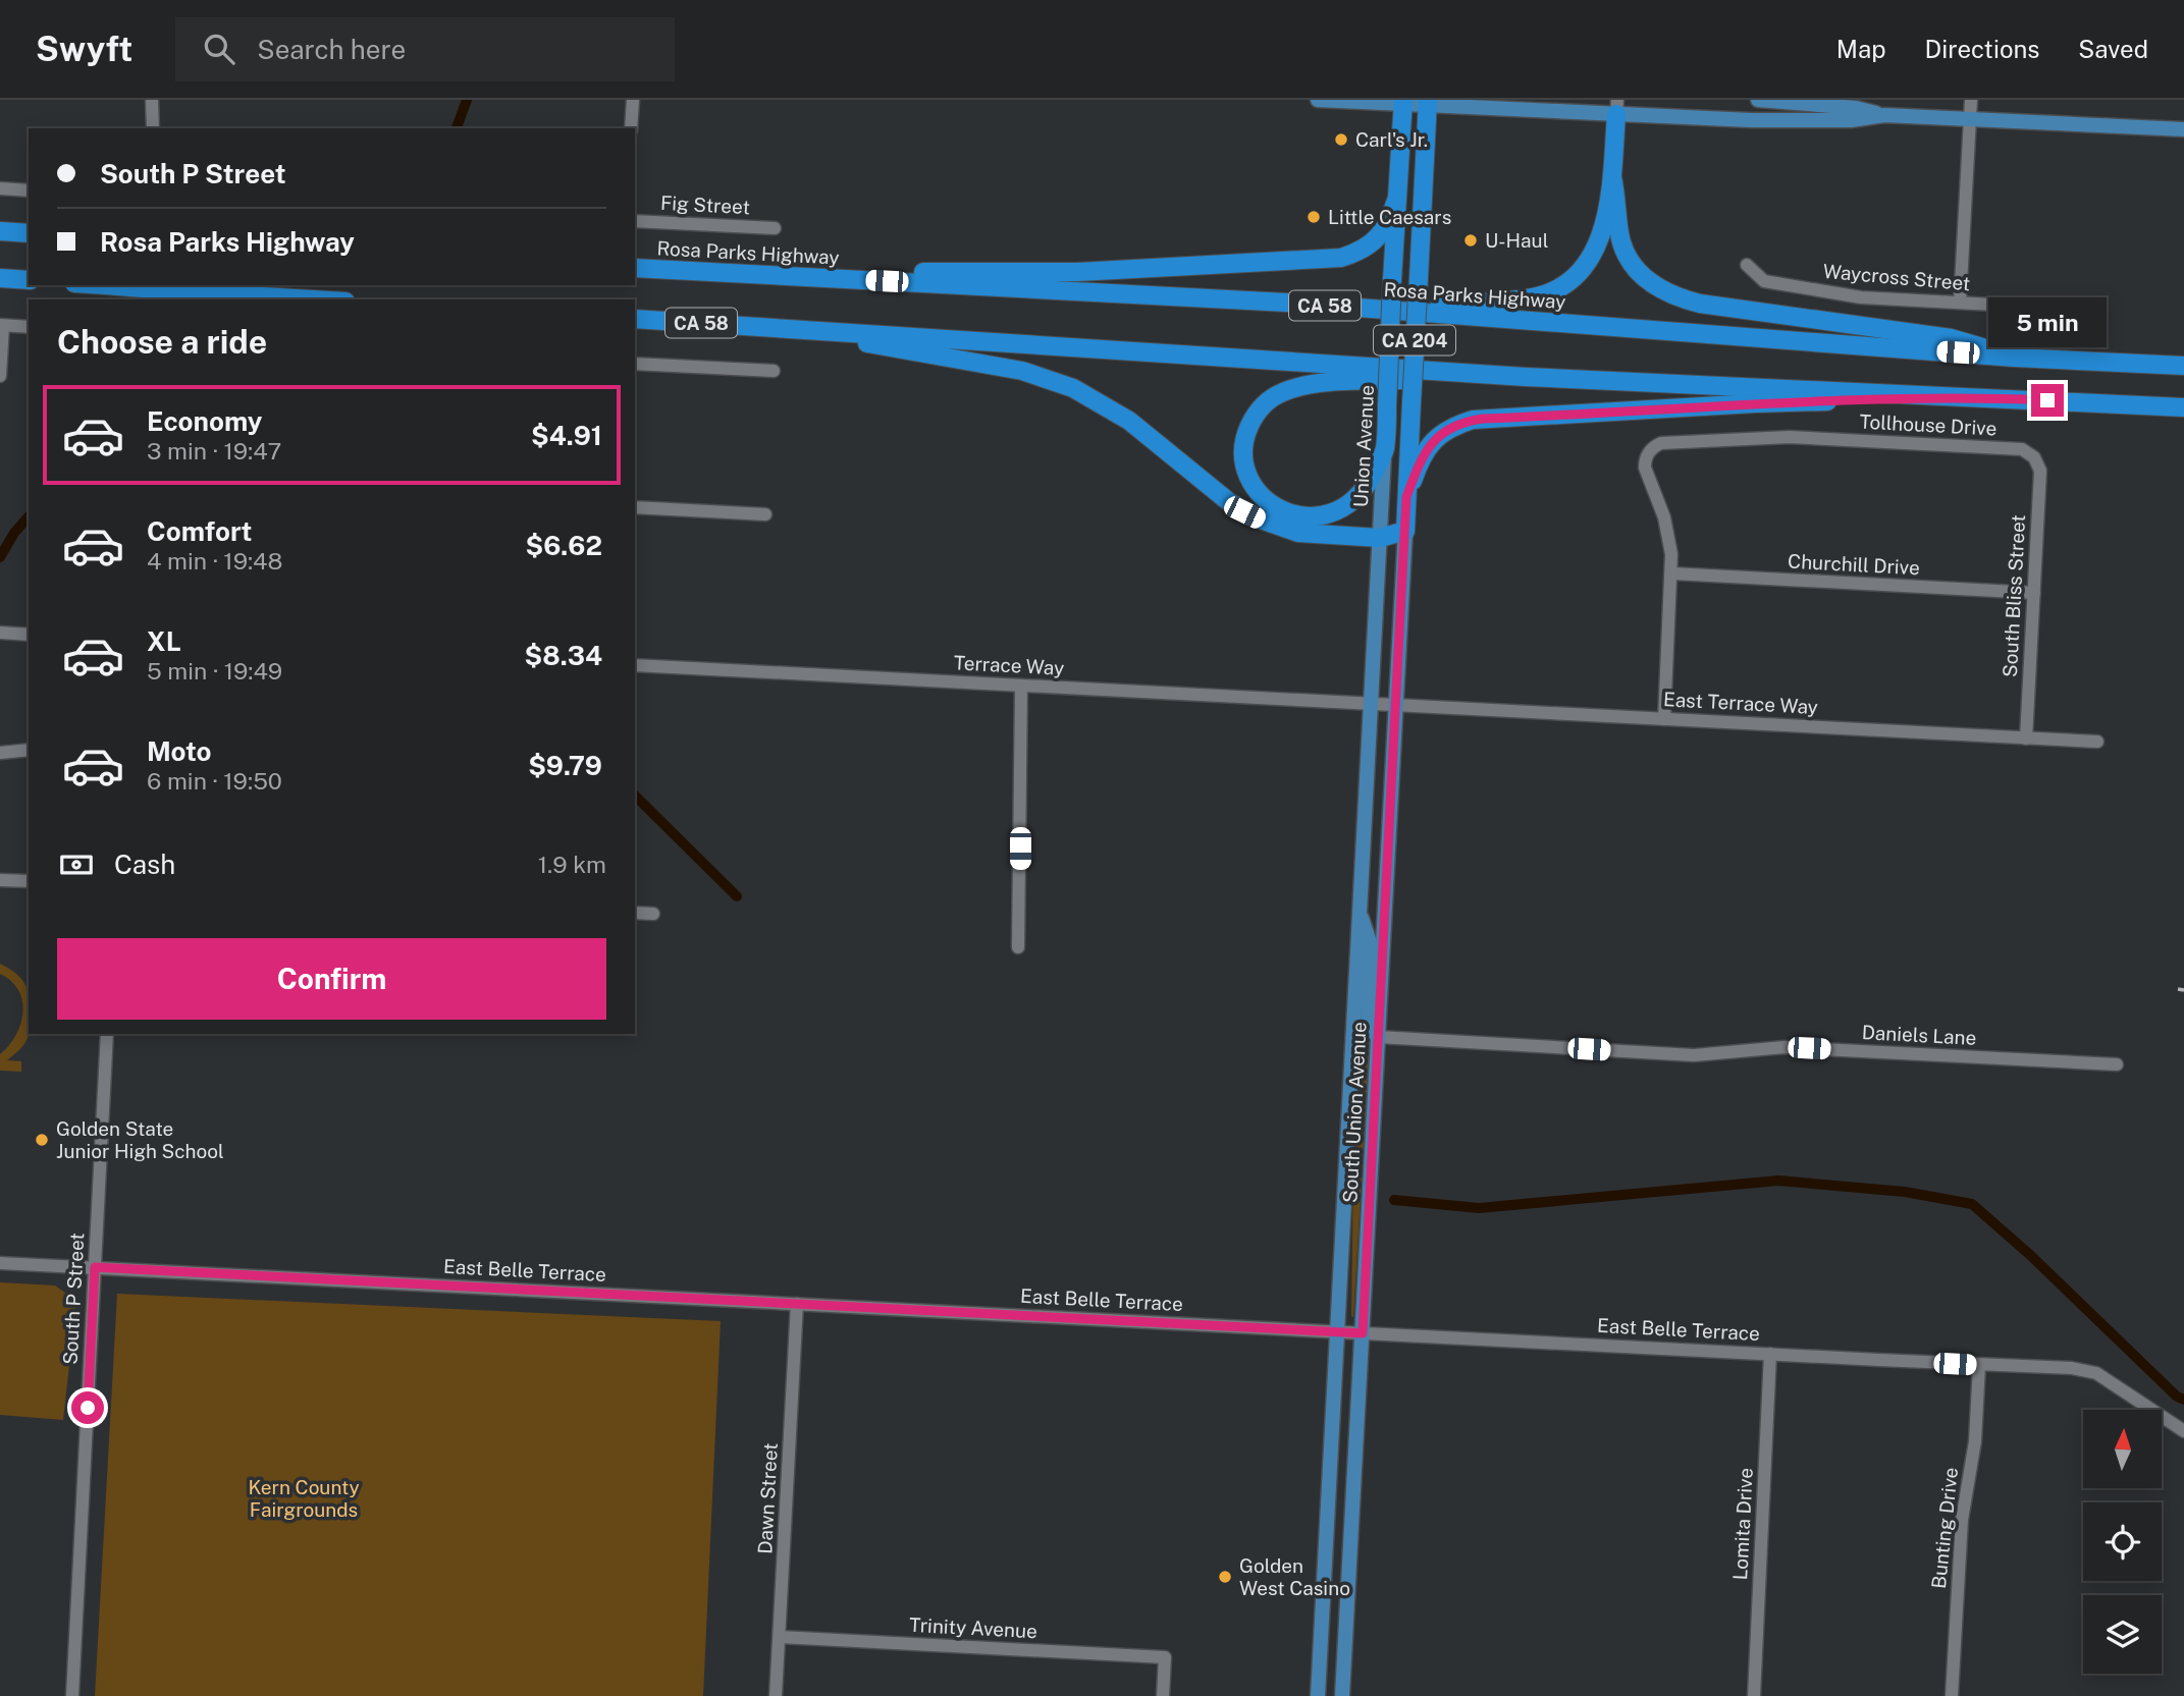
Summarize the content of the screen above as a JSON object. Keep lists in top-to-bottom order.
{
  "streets": {
    "highway": [
      "Rosa Parks Highway",
      "CA 58",
      "CA 204",
      "Union Avenue"
    ],
    "main road": ["South Union Avenue"],
    "street": [
      "Fig Street",
      "Waycross Street",
      "Tollhouse Drive",
      "Churchill Drive",
      "South Bliss Street",
      "Terrace Way",
      "East Terrace Way",
      "Daniels Lane",
      "East Belle Terrace",
      "South P Street",
      "Dawn Street",
      "Lomita Drive",
      "Bunting Drive",
      "Trinity Avenue"
    ]
  },
  "crossings": [
    ["CA 204", "South Union Avenue"],
    ["Tollhouse Drive", "Churchill Drive"],
    ["Tollhouse Drive", "South Bliss Street"],
    ["Union Avenue", "South Union Avenue"],
    ["Churchill Drive", "South Bliss Street"],
    ["South Bliss Street", "East Terrace Way"],
    ["Terrace Way", "East Terrace Way"],
    ["Terrace Way", "South Union Avenue"],
    ["East Terrace Way", "South Union Avenue"],
    ["Daniels Lane", "South Union Avenue"],
    ["South Union Avenue", "East Belle Terrace"],
    ["East Belle Terrace", "South P Street"],
    ["East Belle Terrace", "Dawn Street"],
    ["East Belle Terrace", "Lomita Drive"],
    ["East Belle Terrace", "Bunting Drive"],
    ["Dawn Street", "Trinity Avenue"]
  ],
  "parks": ["Kern County Fairgrounds"],
  "places": [
    "Carl's Jr.",
    "Little Caesars",
    "U-Haul",
    "Golden State Junior High School",
    "Golden West Casino"
  ],
  "north": "top",
  "page": {
    "header": "Swyft",
    "search": "Search here",
    "nav": ["Map", "Directions", "Saved"],
    "banner": ["South P Street", "Rosa Parks Highway"],
    "bubble": "5 min",
    "heading": "Choose a ride",
    "list": [
      {
        "name": "Economy",
        "note": "3 min · 19:47",
        "value": "$4.91"
      },
      {
        "name": "Comfort",
        "note": "4 min · 19:48",
        "value": "$6.62"
      },
      {
        "name": "XL",
        "note": "5 min · 19:49",
        "value": "$8.34"
      },
      {
        "name": "Moto",
        "note": "6 min · 19:50",
        "value": "$9.79"
      }
    ],
    "pay": ["Cash", "1.9 km"],
    "buttons": "Confirm"
  }
}
